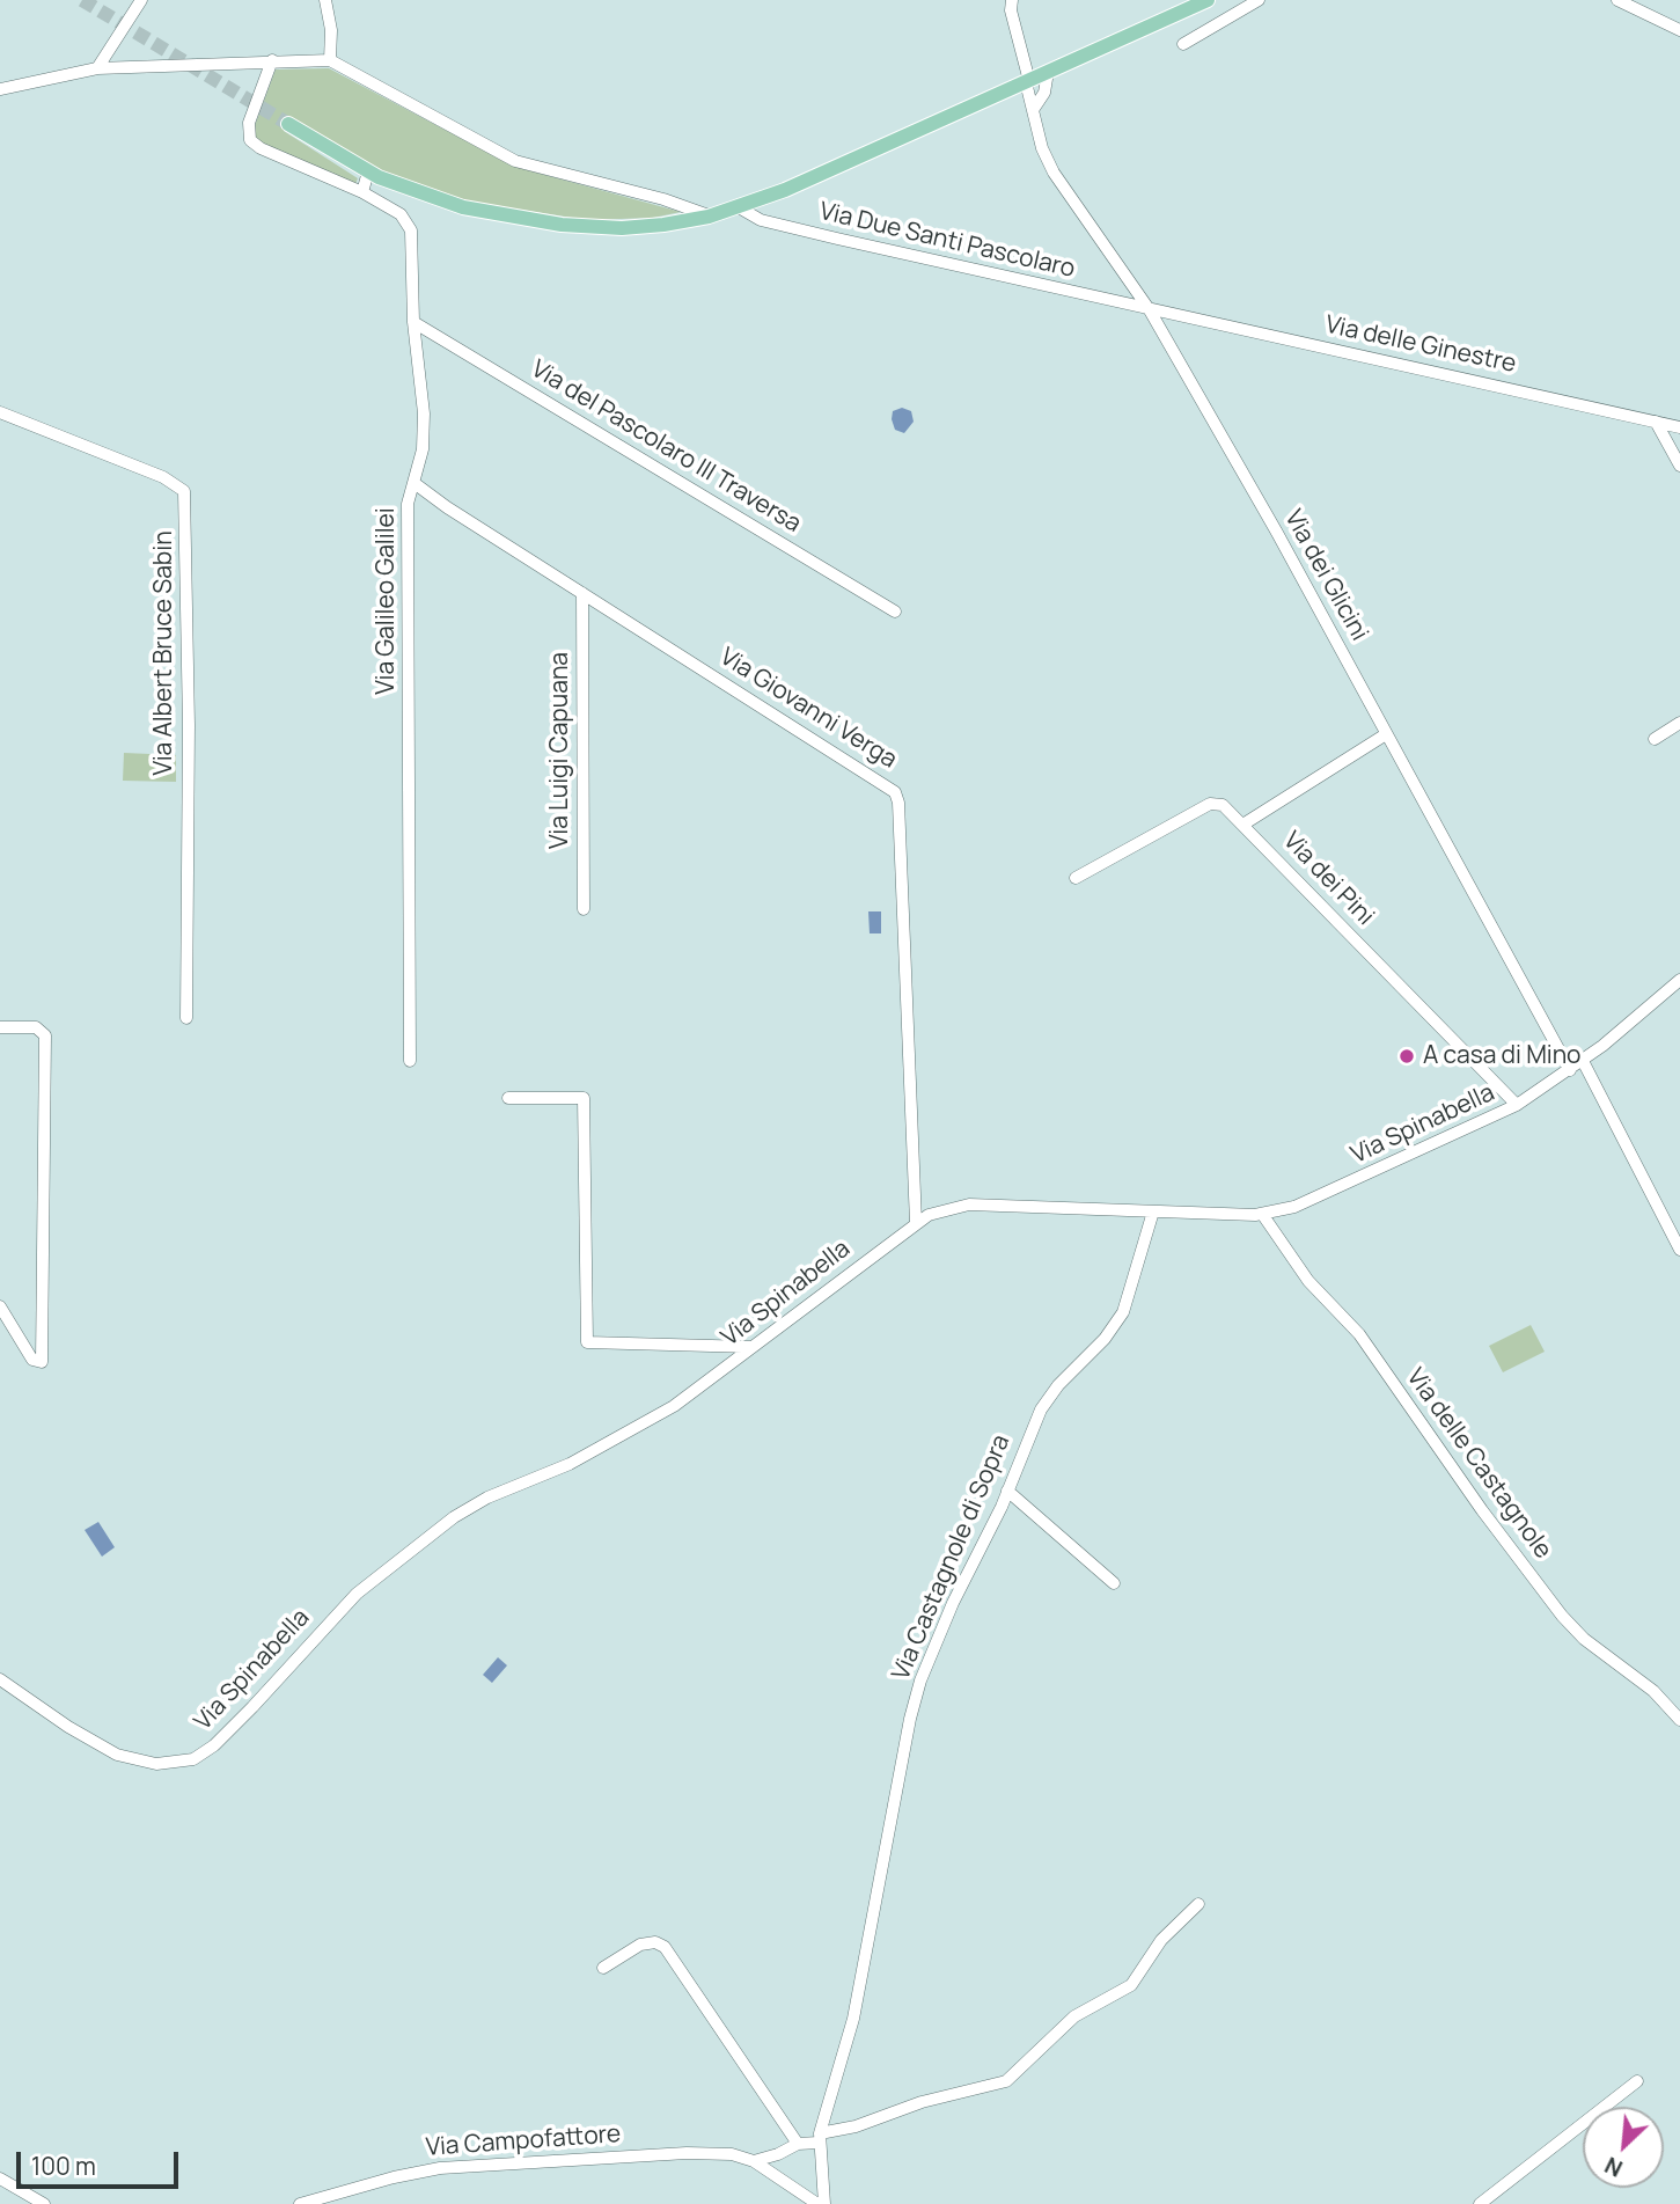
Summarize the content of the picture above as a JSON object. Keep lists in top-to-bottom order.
{
  "streets": {
    "street": [
      "Via Due Santi Pascolaro",
      "Via delle Ginestre",
      "Via del Pascolaro III Traversa",
      "Via dei Glicini",
      "Via Galileo Galilei",
      "Via Albert Bruce Sabin",
      "Via Giovanni Verga",
      "Via Luigi Capuana",
      "Via dei Pini",
      "Via Spinabella",
      "Via delle Castagnole",
      "Via Castagnole di Sopra",
      "Via Campofattore"
    ]
  },
  "crossings": [
    ["Via Due Santi Pascolaro", "Via delle Ginestre"],
    ["Via Due Santi Pascolaro", "Via dei Glicini"],
    ["Via delle Ginestre", "Via dei Glicini"],
    ["Via del Pascolaro III Traversa", "Via Galileo Galilei"],
    ["Via dei Glicini", "Via Spinabella"],
    ["Via Galileo Galilei", "Via Giovanni Verga"],
    ["Via Giovanni Verga", "Via Luigi Capuana"],
    ["Via Giovanni Verga", "Via Spinabella"],
    ["Via dei Pini", "Via Spinabella"],
    ["Via Spinabella", "Via delle Castagnole"],
    ["Via Spinabella", "Via Castagnole di Sopra"]
  ],
  "places": ["A casa di Mino"],
  "scale_bar": "100 m",
  "north": "bottom left"
}
